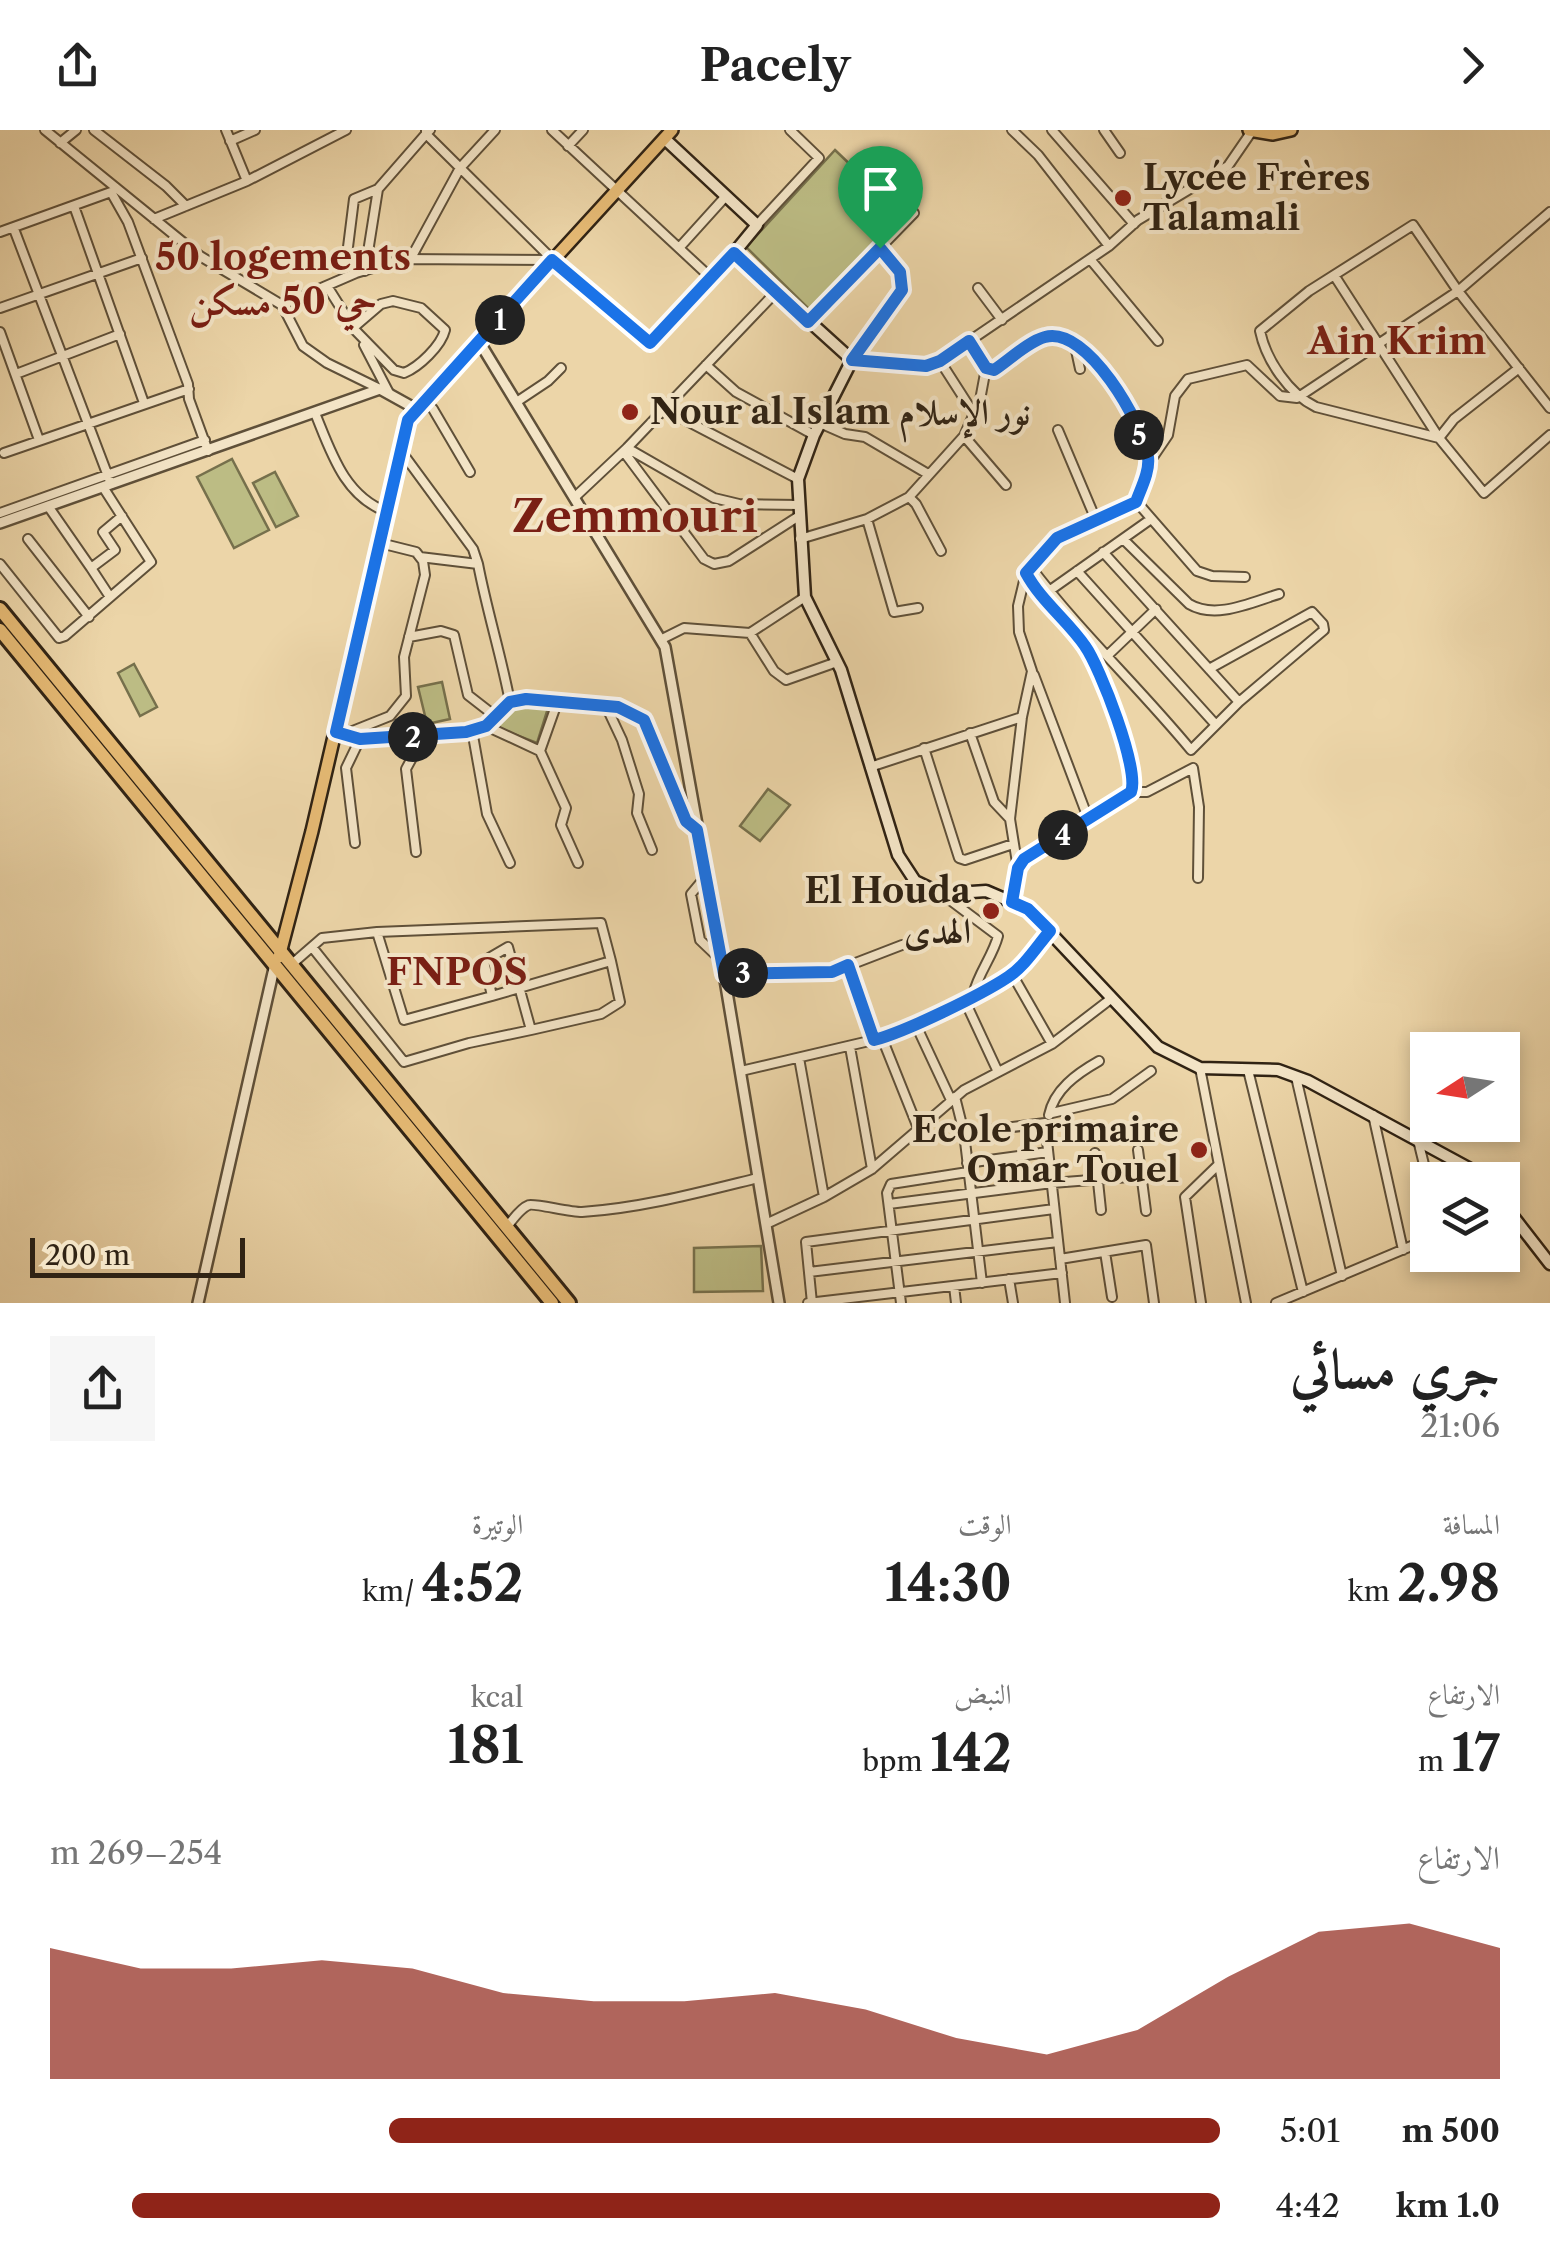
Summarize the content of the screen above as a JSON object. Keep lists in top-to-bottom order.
{
  "districts": [
    "50 logements حي 50 مسكن",
    "Ain Krim",
    "Zemmouri",
    "FNPOS"
  ],
  "places": [
    "Lycée Frères Talamali",
    "Nour al Islam نور الإسلام",
    "El Houda الهدى",
    "Ecole primaire Omar Touel"
  ],
  "scale_bar": "200 m",
  "north": "left",
  "page": {
    "header": "Pacely",
    "pins": [
      "1",
      "5",
      "2",
      "4",
      "3"
    ],
    "scale": "200 m",
    "heading": ["جري مسائي", "21:06"],
    "stats": [
      ["المسافة", "2.98 km"],
      ["الوقت", "14:30"],
      ["الوتيرة", "4:52 /km"],
      ["الارتفاع", "17 m"],
      ["النبض", "142 bpm"],
      ["kcal", "181"]
    ],
    "chart": ["الارتفاع", "254–269 m"],
    "list": [
      {
        "name": "500 m",
        "note": "5:01"
      },
      {
        "name": "1.0 km",
        "note": "4:42"
      }
    ]
  }
}
